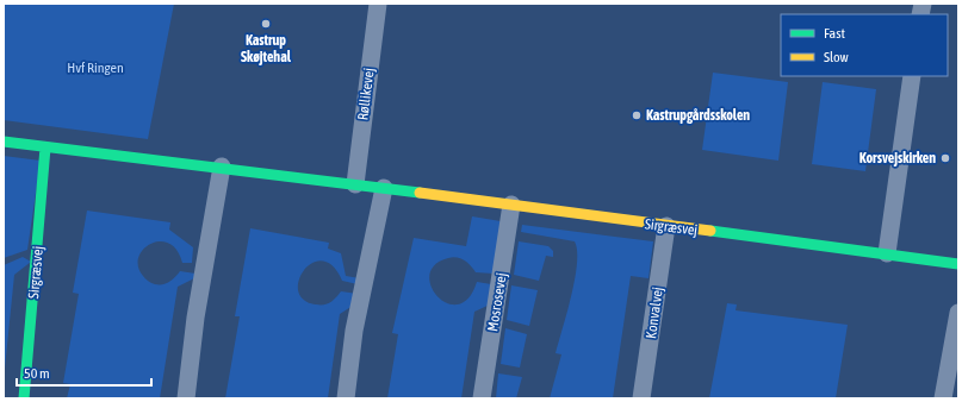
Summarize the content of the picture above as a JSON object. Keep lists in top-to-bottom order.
{
  "streets": {
    "street": [
      "Røllikevej",
      "Sirgræsvej",
      "Mosrosevej",
      "Konvalvej"
    ]
  },
  "crossings": [
    ["Røllikevej", "Sirgræsvej"],
    ["Sirgræsvej", "Mosrosevej"],
    ["Sirgræsvej", "Konvalvej"]
  ],
  "parks": ["Hvf Ringen"],
  "places": ["Kastrup Skøjtehal", "Kastrupgårdsskolen", "Korsvejskirken"],
  "legend": ["Fast", "Slow"],
  "scale_bar": "50 m"
}
